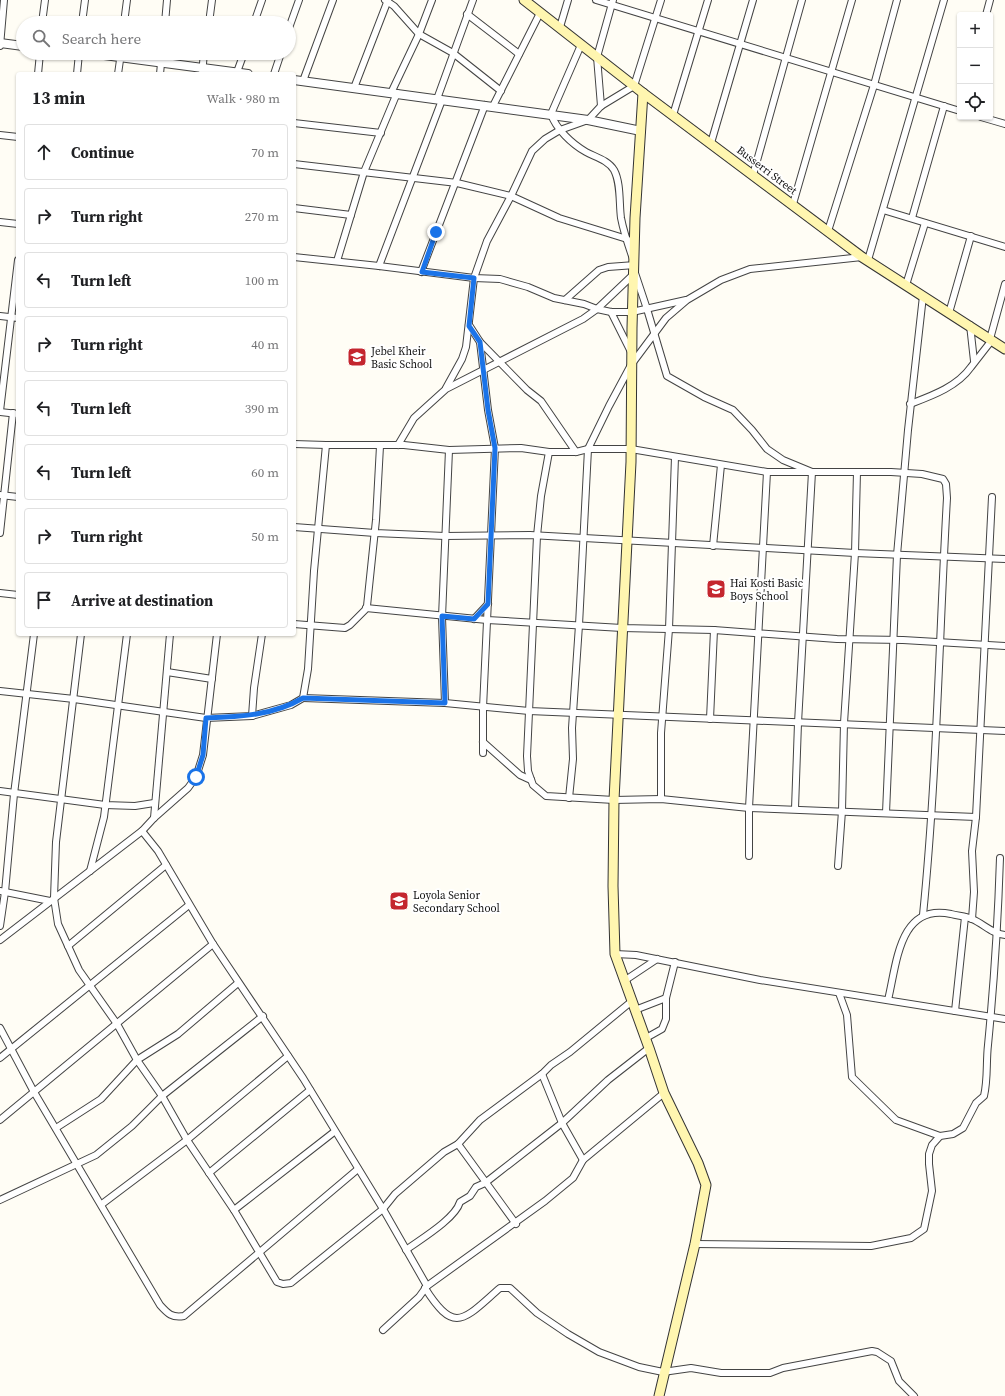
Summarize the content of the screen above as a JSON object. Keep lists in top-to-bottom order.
{
  "streets": {
    "main road": ["Busserri Street"]
  },
  "places": {
    "school or university": ["Jebel Kheir Basic School", "Hai Kosti Basic Boys School", "Loyola Senior Secondary School"]
  },
  "page": {
    "map_buttons": ["+", "−"],
    "search": "Search here",
    "heading": ["13 min", "Walk · 980 m"],
    "list": [
      ["Continue", "70 m"],
      ["Turn right", "270 m"],
      ["Turn left", "100 m"],
      ["Turn right", "40 m"],
      ["Turn left", "390 m"],
      ["Turn left", "60 m"],
      ["Turn right", "50 m"],
      "Arrive at destination"
    ]
  }
}
